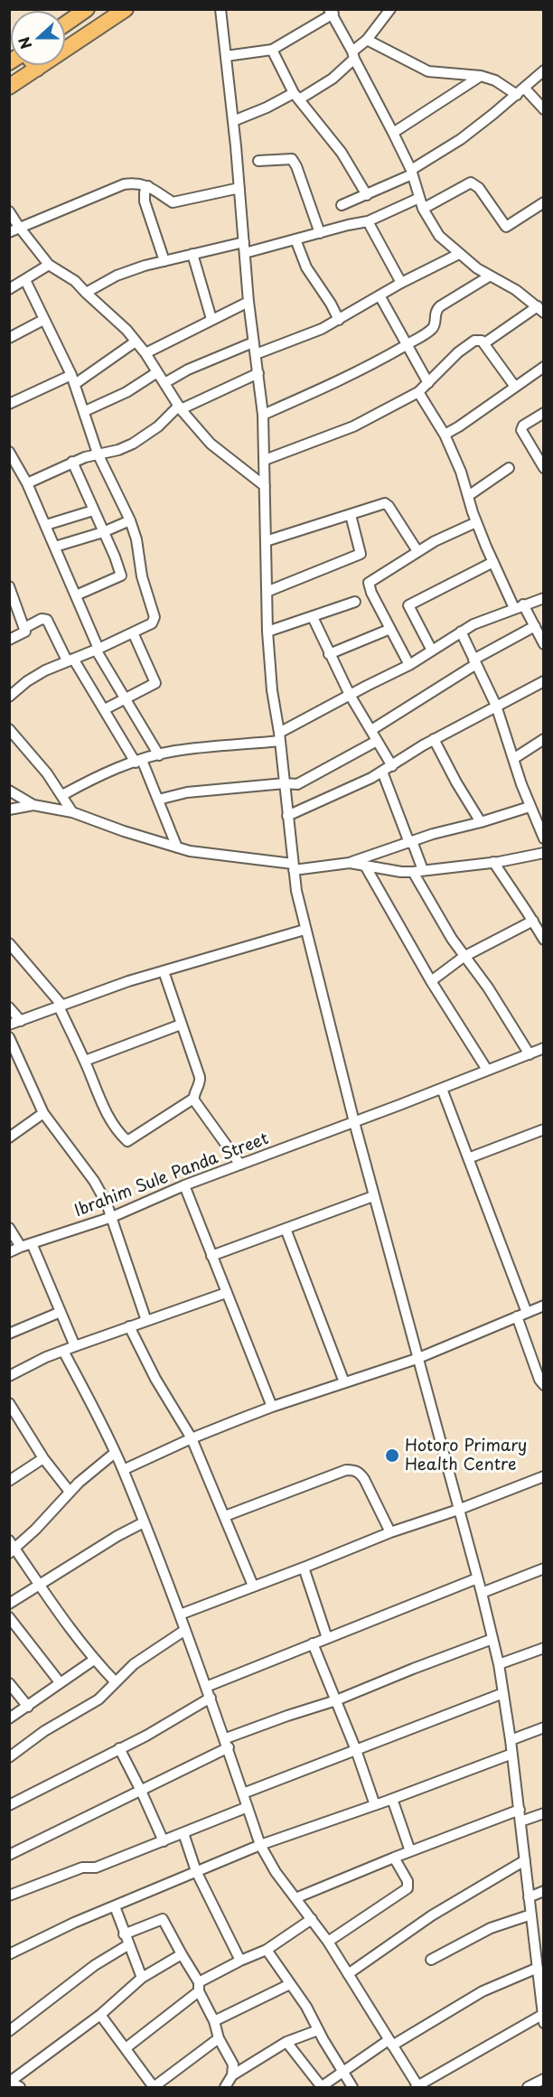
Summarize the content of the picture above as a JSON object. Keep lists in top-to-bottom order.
{
  "streets": {
    "street": ["Ibrahim Sule Panda Street"]
  },
  "places": ["Hotoro Primary Health Centre"],
  "north": "left"
}
